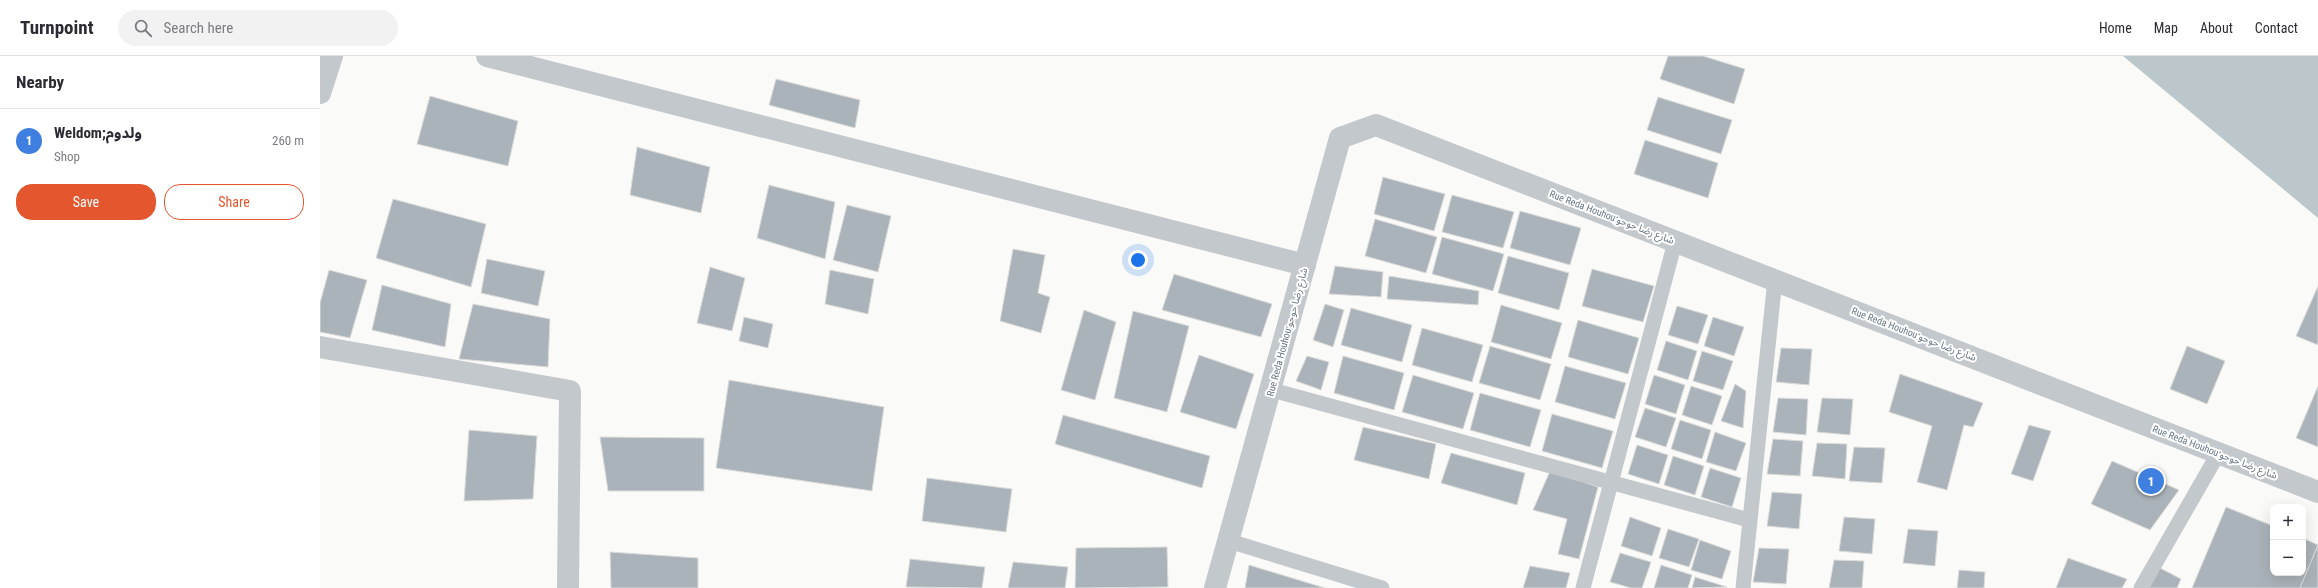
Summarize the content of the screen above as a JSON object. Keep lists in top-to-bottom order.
{
  "streets": {
    "street": ["Rue Reda Houhou;شارع رضا حوحو"]
  },
  "page": {
    "header": "Turnpoint",
    "search": "Search here",
    "nav": [
      "Home",
      "Map",
      "About",
      "Contact"
    ],
    "heading": "Nearby",
    "list": [
      {
        "mark": "1",
        "name": "Weldom;ولدوم",
        "note": "Shop",
        "value": "260 m"
      }
    ],
    "buttons": ["Save", "Share"],
    "pins": "1",
    "map_buttons": ["+", "−"]
  }
}
